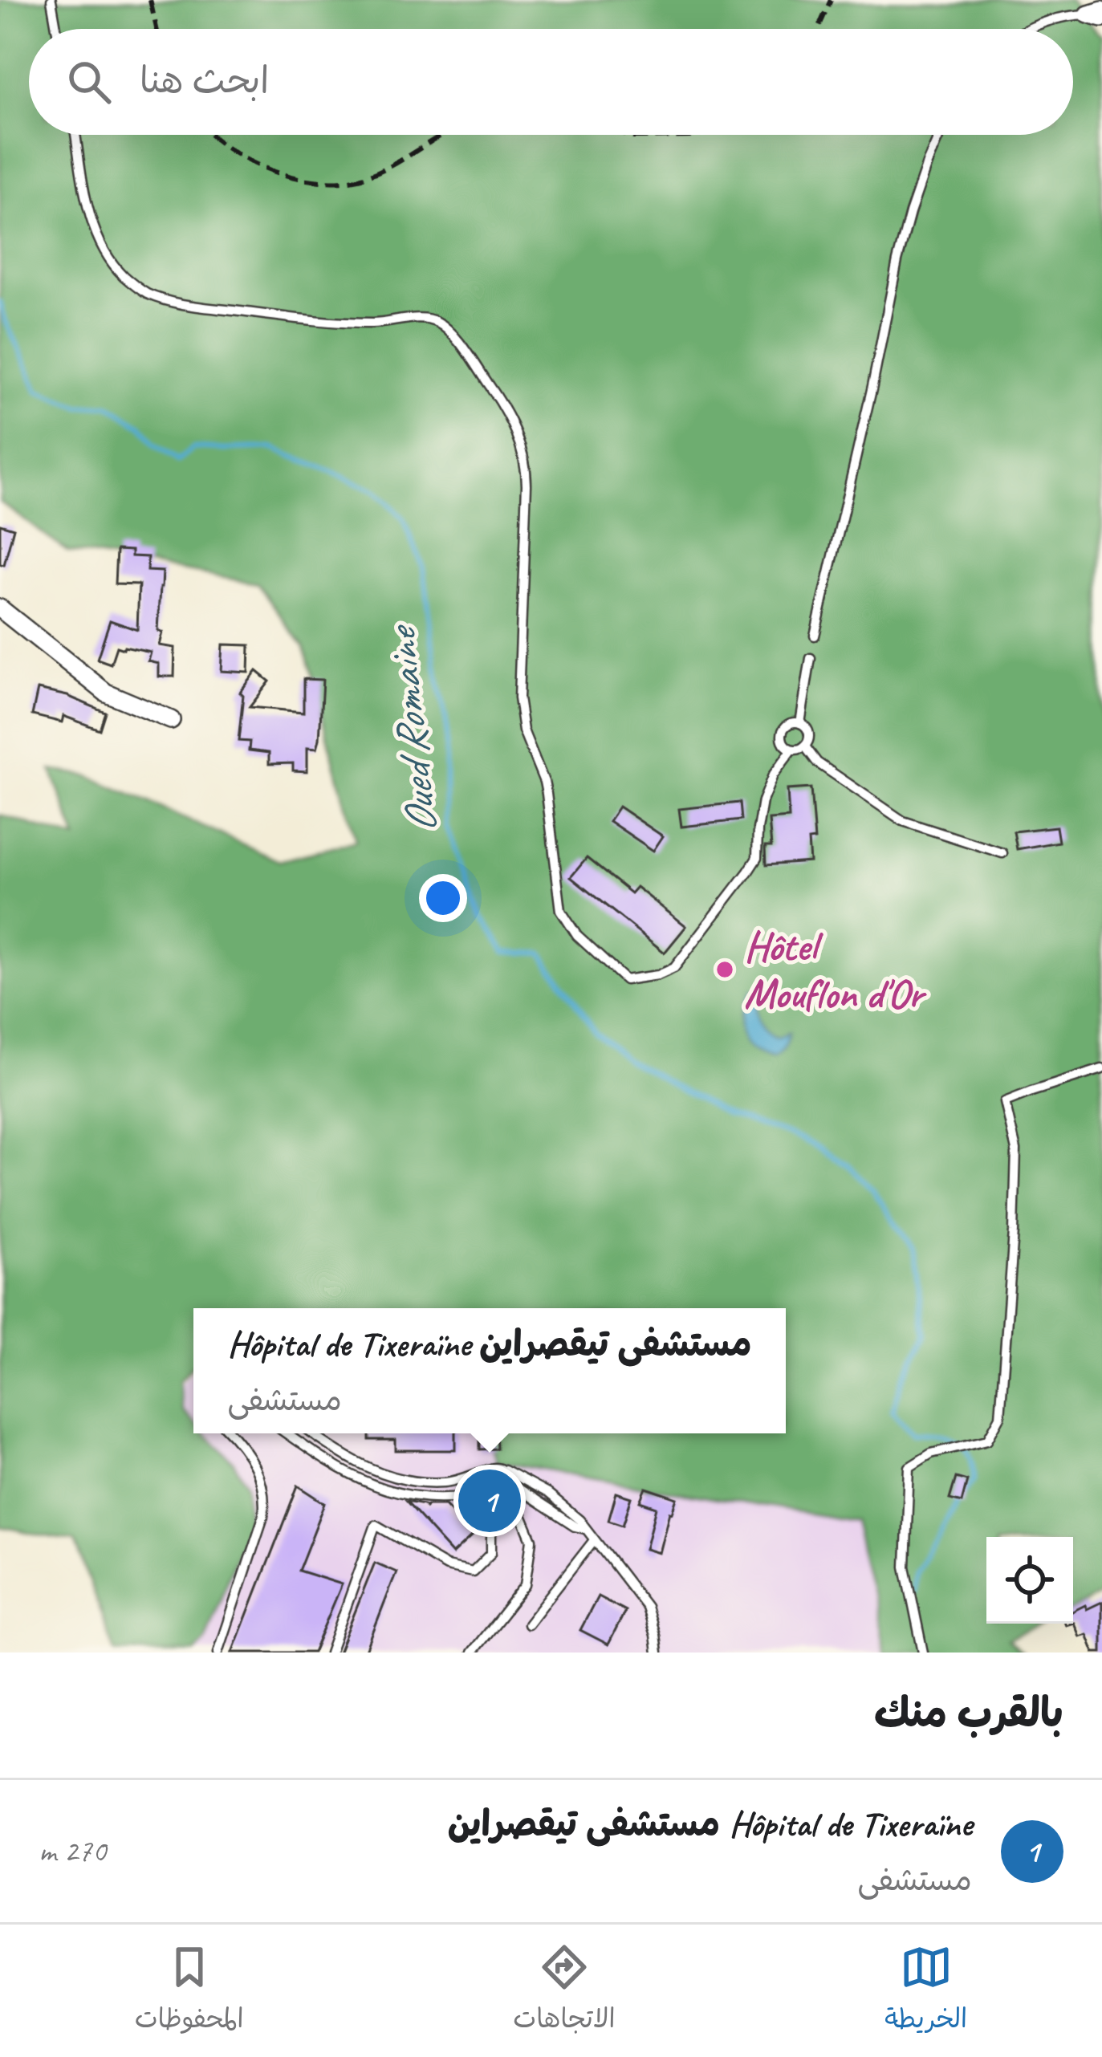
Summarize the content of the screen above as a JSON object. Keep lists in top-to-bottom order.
{
  "water": ["Oued Romaine"],
  "places": ["Hôtel Mouflon d'Or"],
  "page": {
    "search": "ابحث هنا",
    "popup": ["Hôpital de Tixeraïne مستشفى تيقصراين", "مستشفى"],
    "pins": "1",
    "heading": "بالقرب منك",
    "list": [
      {
        "mark": "1",
        "name": "Hôpital de Tixeraïne مستشفى تيقصراين",
        "note": "مستشفى",
        "value": "270 m"
      }
    ],
    "nav": ["الخريطة", "الاتجاهات", "المحفوظات"]
  }
}
